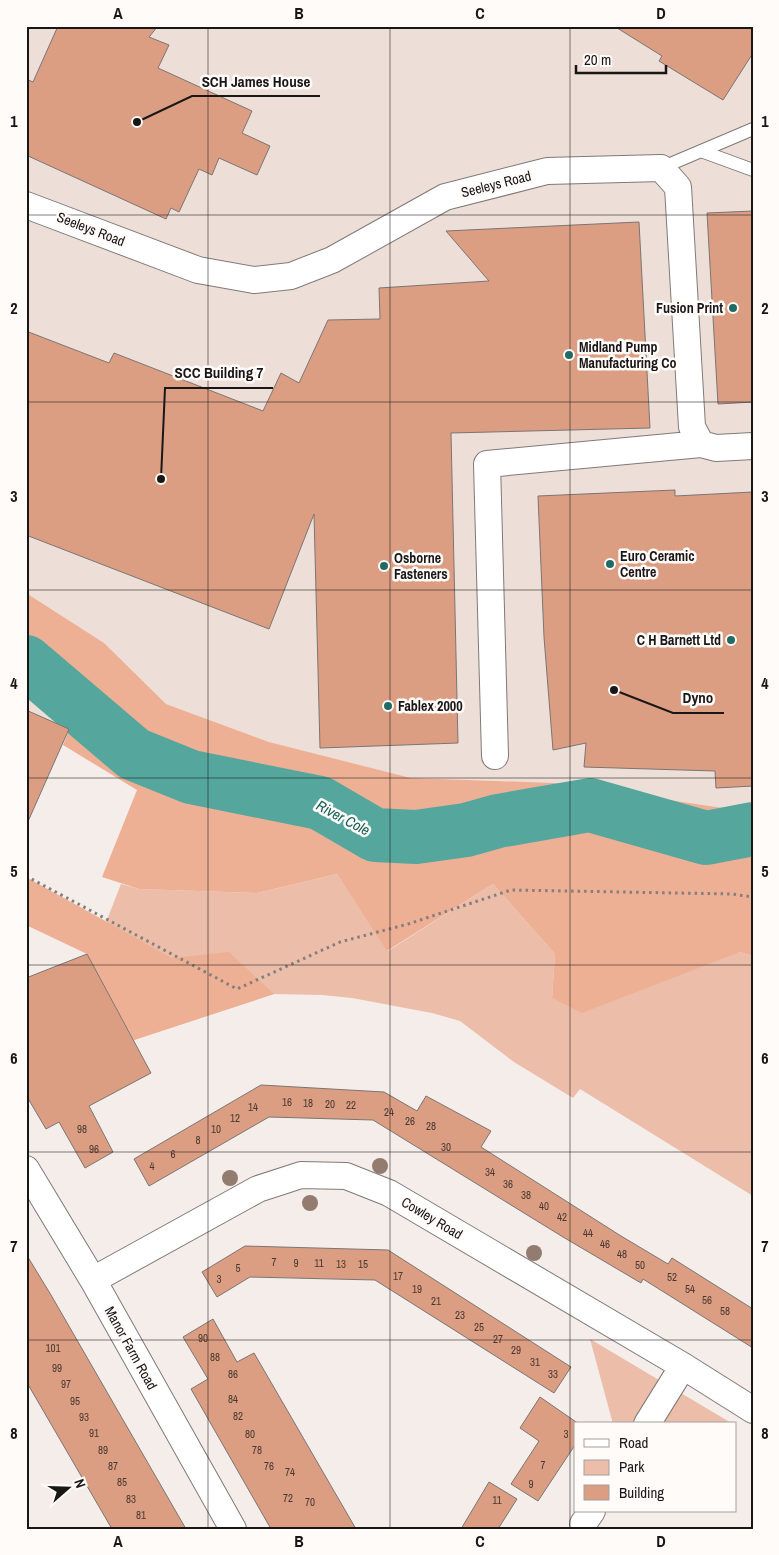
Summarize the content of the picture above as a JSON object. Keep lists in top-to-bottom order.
{
  "streets": {
    "street": ["Seeleys Road", "Cowley Road", "Manor Farm Road"]
  },
  "crossings": [
    ["Cowley Road", "Manor Farm Road"]
  ],
  "water": ["River Cole"],
  "places": [
    "SCH James House",
    "Fusion Print",
    "Midland Pump Manufacturing Co",
    "SCC Building 7",
    "Euro Ceramic Centre",
    "Osborne Fasteners",
    "C H Barnett Ltd",
    "Dyno",
    "Fablex 2000"
  ],
  "house_numbers": [
    "16",
    "18",
    "20",
    "22",
    "14",
    "24",
    "12",
    "26",
    "28",
    "98",
    "10",
    "8",
    "30",
    "96",
    "6",
    "4",
    "34",
    "36",
    "38",
    "40",
    "42",
    "44",
    "46",
    "48",
    "7",
    "9",
    "11",
    "13",
    "15",
    "50",
    "5",
    "17",
    "52",
    "3",
    "19",
    "54",
    "56",
    "21",
    "58",
    "23",
    "25",
    "90",
    "27",
    "101",
    "29",
    "88",
    "31",
    "99",
    "86",
    "33",
    "97",
    "84",
    "95",
    "82",
    "93",
    "91",
    "80",
    "3",
    "89",
    "78",
    "7",
    "87",
    "76",
    "74",
    "85",
    "9",
    "72",
    "83",
    "11",
    "70",
    "81"
  ],
  "legend": ["Road", "Park", "Building"],
  "scale_bar": "20 m",
  "north": "right",
  "grid": {
    "columns": [
      "A",
      "B",
      "C",
      "D"
    ],
    "rows": [
      "1",
      "2",
      "3",
      "4",
      "5",
      "6",
      "7",
      "8"
    ]
  }
}
